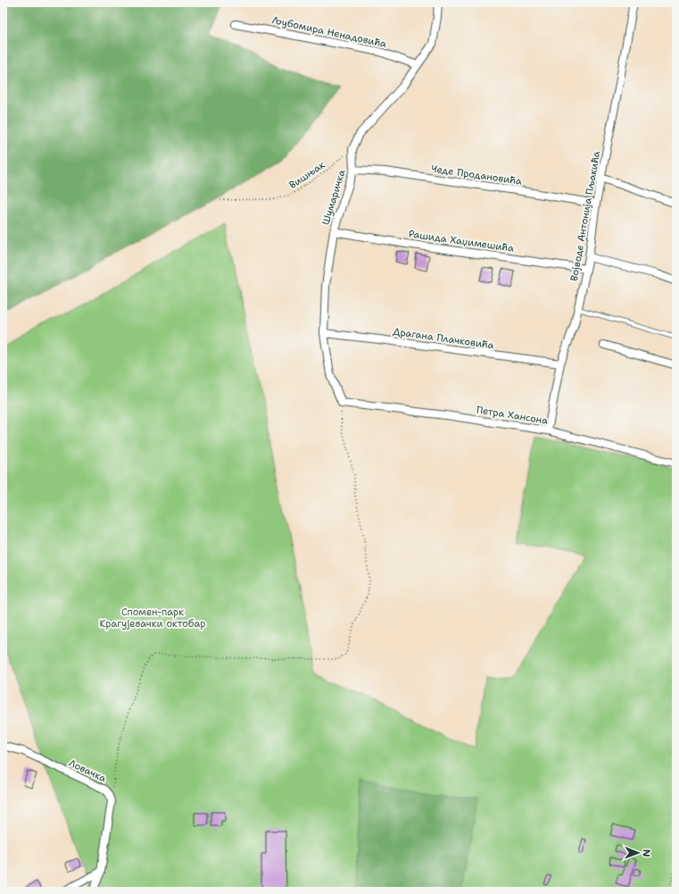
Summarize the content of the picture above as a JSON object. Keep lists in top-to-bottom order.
{
  "streets": {
    "street": [
      "Љубомира Ненадовића",
      "Чеде Продановића",
      "Шумаричка",
      "Војводе Антонија Пљакића",
      "Рашида Хаџимешића",
      "Драгана Плачковића",
      "Петра Хансона",
      "Ловачка"
    ],
    "path": ["Вишњак"]
  },
  "crossings": [
    ["Љубомира Ненадовића", "Шумаричка"],
    ["Вишњак", "Шумаричка"],
    ["Чеде Продановића", "Шумаричка"],
    ["Чеде Продановића", "Војводе Антонија Пљакића"],
    ["Шумаричка", "Рашида Хаџимешића"],
    ["Шумаричка", "Драгана Плачковића"],
    ["Шумаричка", "Петра Хансона"],
    ["Војводе Антонија Пљакића", "Рашида Хаџимешића"],
    ["Војводе Антонија Пљакића", "Драгана Плачковића"],
    ["Војводе Антонија Пљакића", "Петра Хансона"]
  ],
  "parks": ["Спомен-парк Крагујевачки октобар"],
  "north": "right"
}
